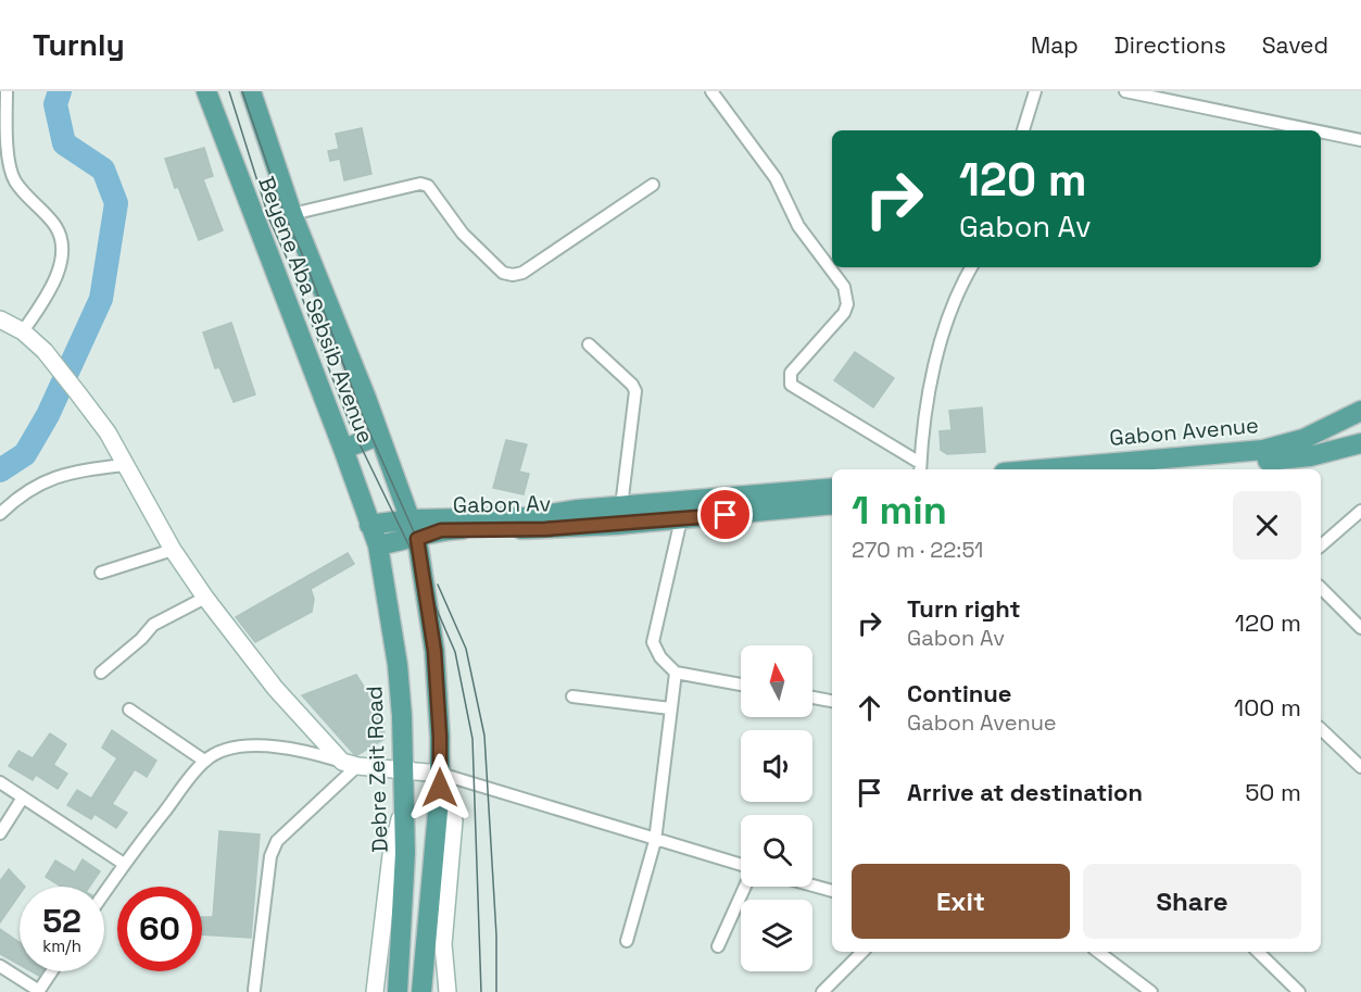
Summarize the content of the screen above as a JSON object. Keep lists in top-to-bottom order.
{
  "streets": {
    "main road": [
      "Beyene Aba Sebsib Avenue",
      "Gabon Avenue",
      "Gabon Av",
      "Debre Zeit Road"
    ]
  },
  "crossings": [
    ["Beyene Aba Sebsib Avenue", "Gabon Av"],
    ["Beyene Aba Sebsib Avenue", "Debre Zeit Road"],
    ["Gabon Av", "Debre Zeit Road"]
  ],
  "north": "top",
  "page": {
    "header": "Turnly",
    "nav": ["Map", "Directions", "Saved"],
    "turn": ["120 m", "Gabon Av"],
    "heading": ["1 min", "270 m · 22:51"],
    "list": [
      {
        "name": "Turn right",
        "note": "Gabon Av",
        "value": "120 m"
      },
      {
        "name": "Continue",
        "note": "Gabon Avenue",
        "value": "100 m"
      },
      {
        "name": "Arrive at destination",
        "value": "50 m"
      }
    ],
    "buttons": ["Exit", "Share"],
    "speed": "52 km/h",
    "limit": "60"
  }
}
